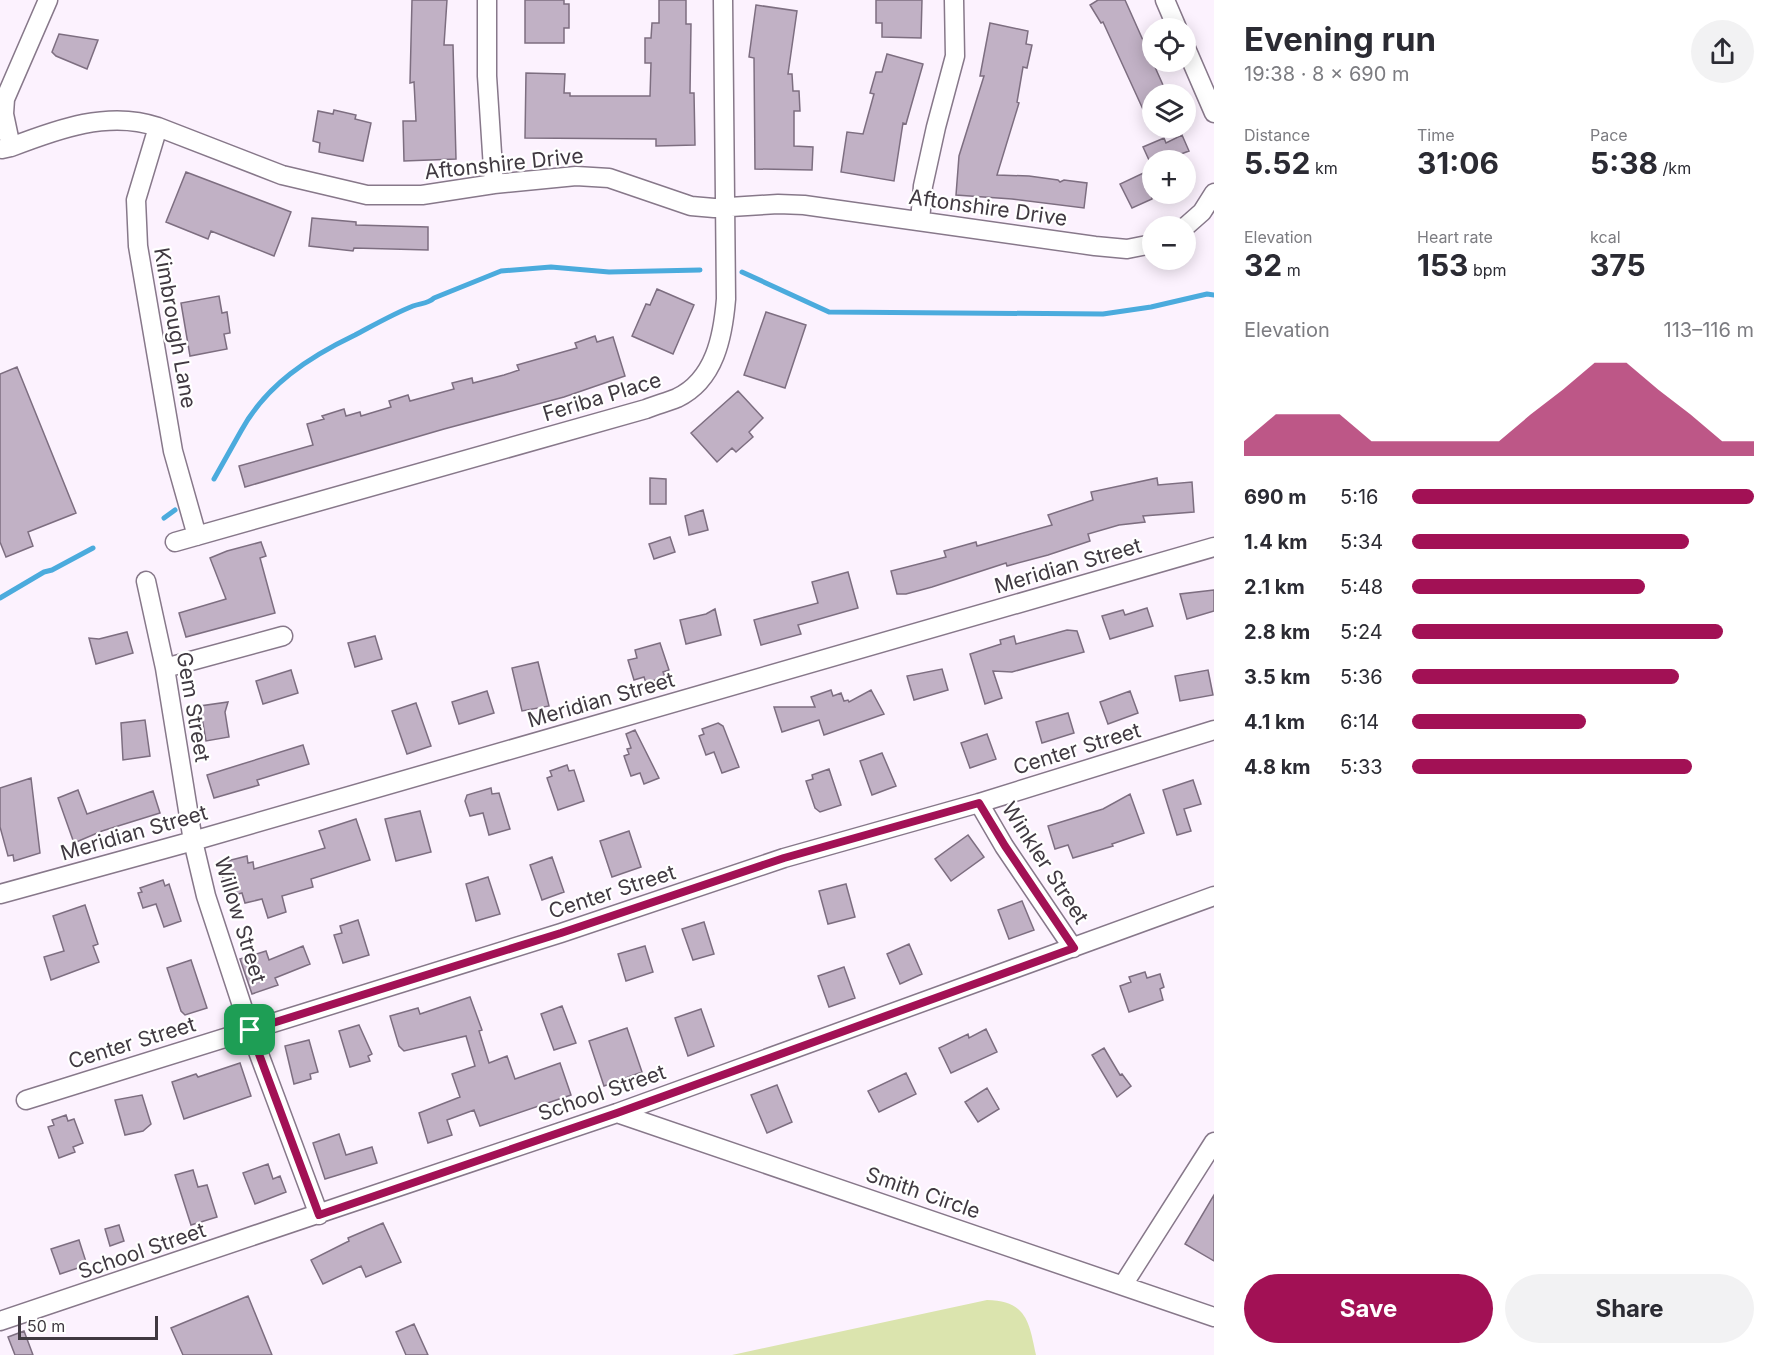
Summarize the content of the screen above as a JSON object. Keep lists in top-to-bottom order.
{
  "streets": {
    "street": [
      "Aftonshire Drive",
      "Kimbrough Lane",
      "Feriba Place",
      "Meridian Street",
      "Gem Street",
      "Center Street",
      "Winkler Street",
      "Willow Street",
      "School Street",
      "Smith Circle"
    ]
  },
  "crossings": [
    ["Aftonshire Drive", "Kimbrough Lane"],
    ["Aftonshire Drive", "Feriba Place"],
    ["Kimbrough Lane", "Feriba Place"],
    ["Meridian Street", "Gem Street"],
    ["Meridian Street", "Willow Street"],
    ["Gem Street", "Willow Street"],
    ["Center Street", "Winkler Street"],
    ["Center Street", "Willow Street"],
    ["Winkler Street", "School Street"],
    ["Willow Street", "School Street"],
    ["School Street", "Smith Circle"]
  ],
  "scale_bar": "50 m",
  "page": {
    "heading": ["Evening run", "19:38 · 8 × 690 m"],
    "map_buttons": ["+", "−"],
    "stats": [
      ["Distance", "5.52 km"],
      ["Time", "31:06"],
      ["Pace", "5:38 /km"],
      ["Elevation", "32 m"],
      ["Heart rate", "153 bpm"],
      ["kcal", "375"]
    ],
    "chart": ["Elevation", "113–116 m"],
    "list": [
      {
        "name": "690 m",
        "note": "5:16"
      },
      {
        "name": "1.4 km",
        "note": "5:34"
      },
      {
        "name": "2.1 km",
        "note": "5:48"
      },
      {
        "name": "2.8 km",
        "note": "5:24"
      },
      {
        "name": "3.5 km",
        "note": "5:36"
      },
      {
        "name": "4.1 km",
        "note": "6:14"
      },
      {
        "name": "4.8 km",
        "note": "5:33"
      }
    ],
    "buttons": ["Save", "Share"],
    "scale": "50 m"
  }
}
